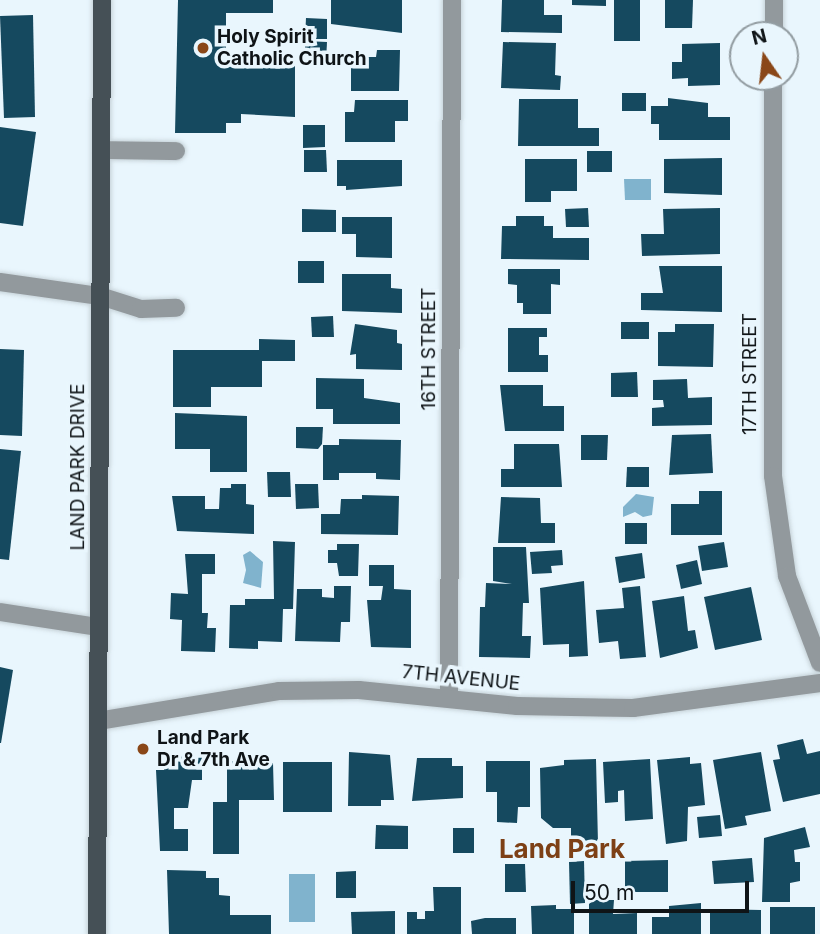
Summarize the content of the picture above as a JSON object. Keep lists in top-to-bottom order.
{
  "streets": {
    "main road": ["LAND PARK DRIVE"],
    "street": ["16TH STREET", "17TH STREET", "7TH AVENUE"]
  },
  "crossings": [
    ["16TH STREET", "7TH AVENUE"],
    ["LAND PARK DRIVE", "7TH AVENUE"]
  ],
  "districts": ["Land Park"],
  "places": ["Holy Spirit Catholic Church", "Land Park Dr & 7th Ave"],
  "scale_bar": "50 m",
  "north": "top"
}
